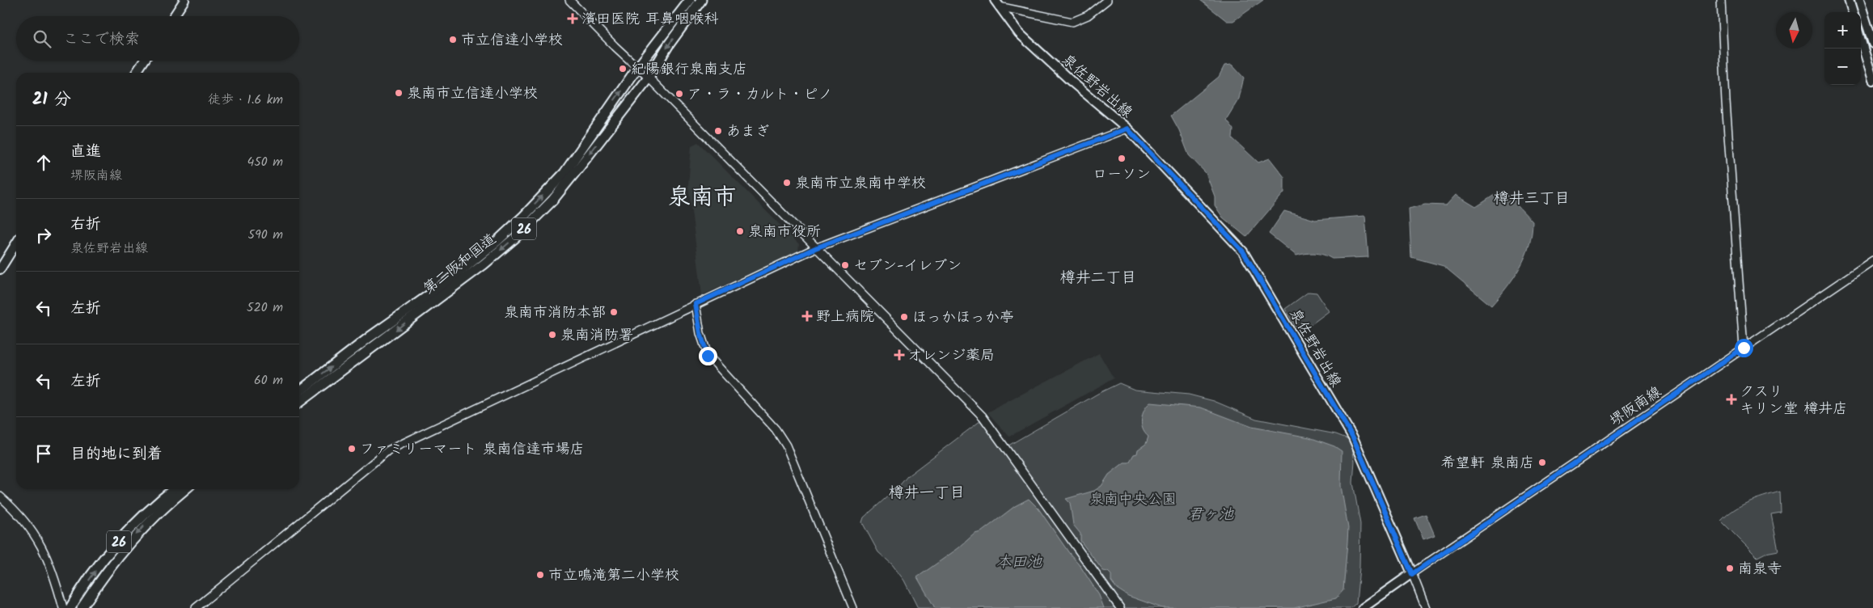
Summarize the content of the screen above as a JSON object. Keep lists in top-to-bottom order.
{
  "streets": {
    "highway": ["26", "第二阪和国道"],
    "main road": ["泉佐野岩出線"],
    "street": ["堺阪南線"]
  },
  "crossings": [
    ["泉佐野岩出線", "堺阪南線"]
  ],
  "districts": [
    "泉南市",
    "樽井三丁目",
    "樽井二丁目",
    "樽井一丁目"
  ],
  "water": ["君ヶ池", "本田池"],
  "parks": ["泉南中央公園"],
  "places": {
    "health": [
      "濱田医院 耳鼻咽喉科",
      "野上病院",
      "オレンジ薬局",
      "クスリ キリン堂 樽井店"
    ],
    "other": [
      "市立信達小学校",
      "紀陽銀行泉南支店",
      "泉南市立信達小学校",
      "ア・ラ・カルト・ピノ",
      "あまぎ",
      "ローソン",
      "泉南市立泉南中学校",
      "泉南市役所",
      "セブン-イレブン",
      "泉南市消防本部",
      "ほっかほっか亭",
      "泉南消防署",
      "ファミリーマート 泉南信達市場店",
      "希望軒 泉南店",
      "南泉寺",
      "市立鳴滝第二小学校"
    ]
  },
  "north": "bottom",
  "page": {
    "map_buttons": ["+", "−"],
    "search": "ここで検索",
    "heading": ["21 分", "徒歩 · 1.6 km"],
    "list": [
      ["直進", "堺阪南線", "450 m"],
      ["右折", "泉佐野岩出線", "590 m"],
      ["左折", "520 m"],
      ["左折", "60 m"],
      "目的地に到着"
    ]
  }
}
